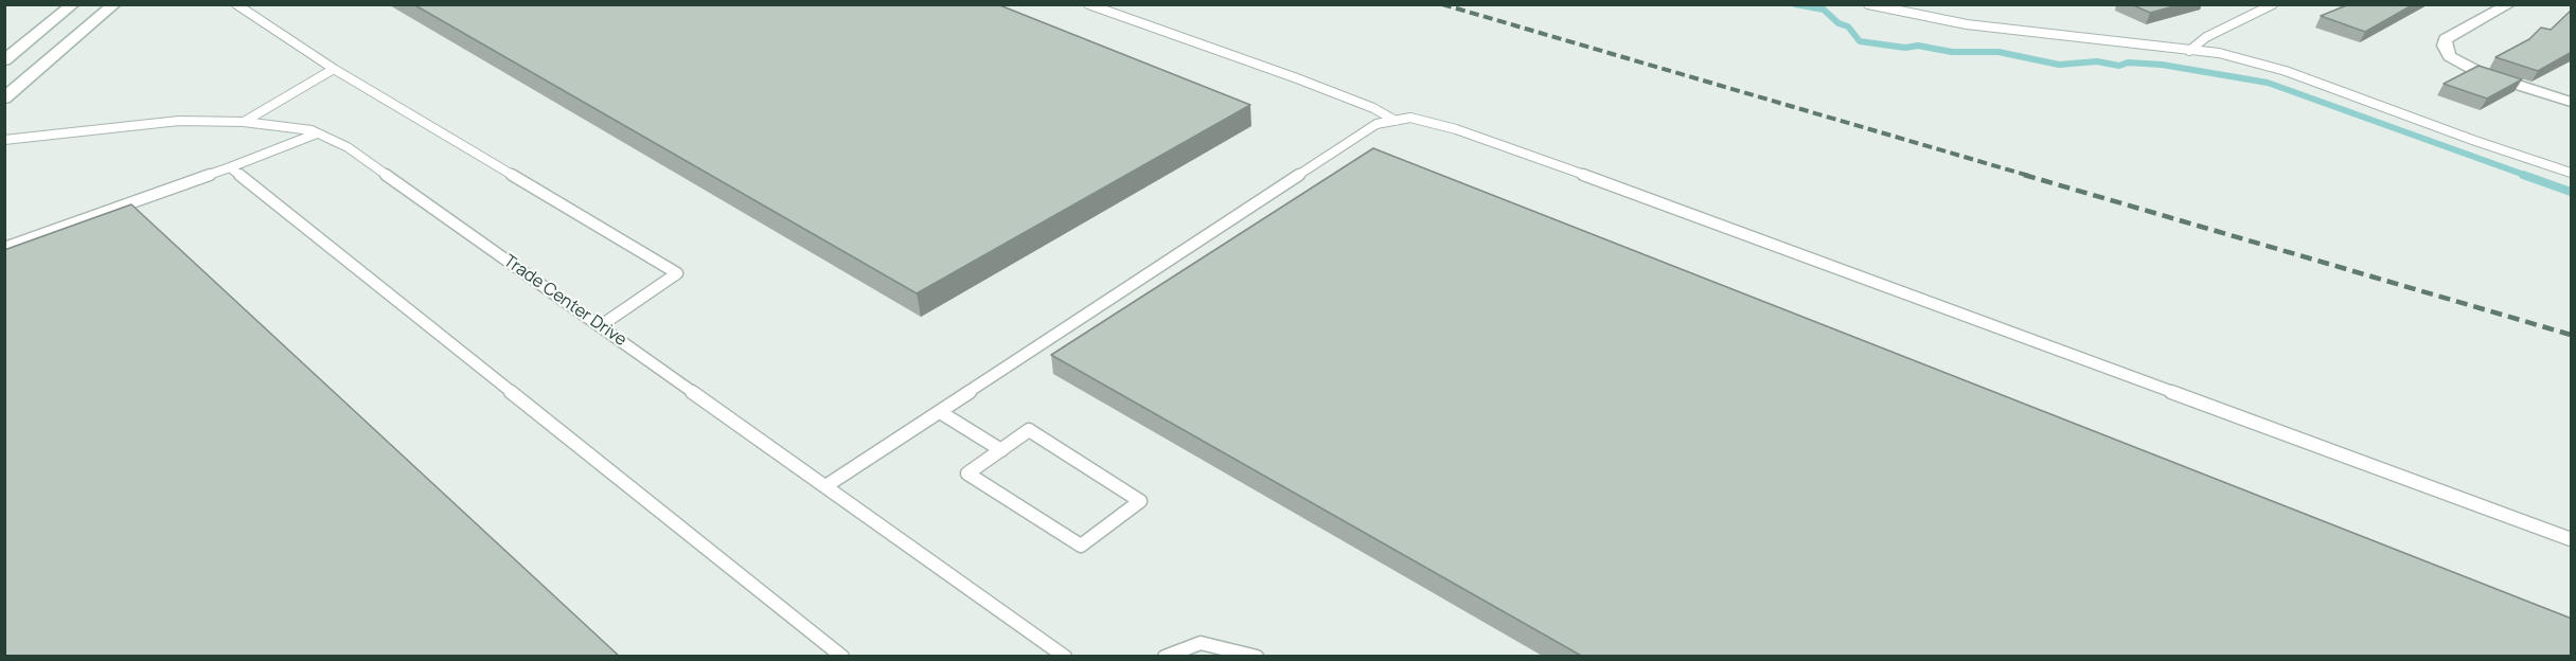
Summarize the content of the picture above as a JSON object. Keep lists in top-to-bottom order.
{
  "streets": {
    "lane": ["Trade Center Drive"]
  }
}
